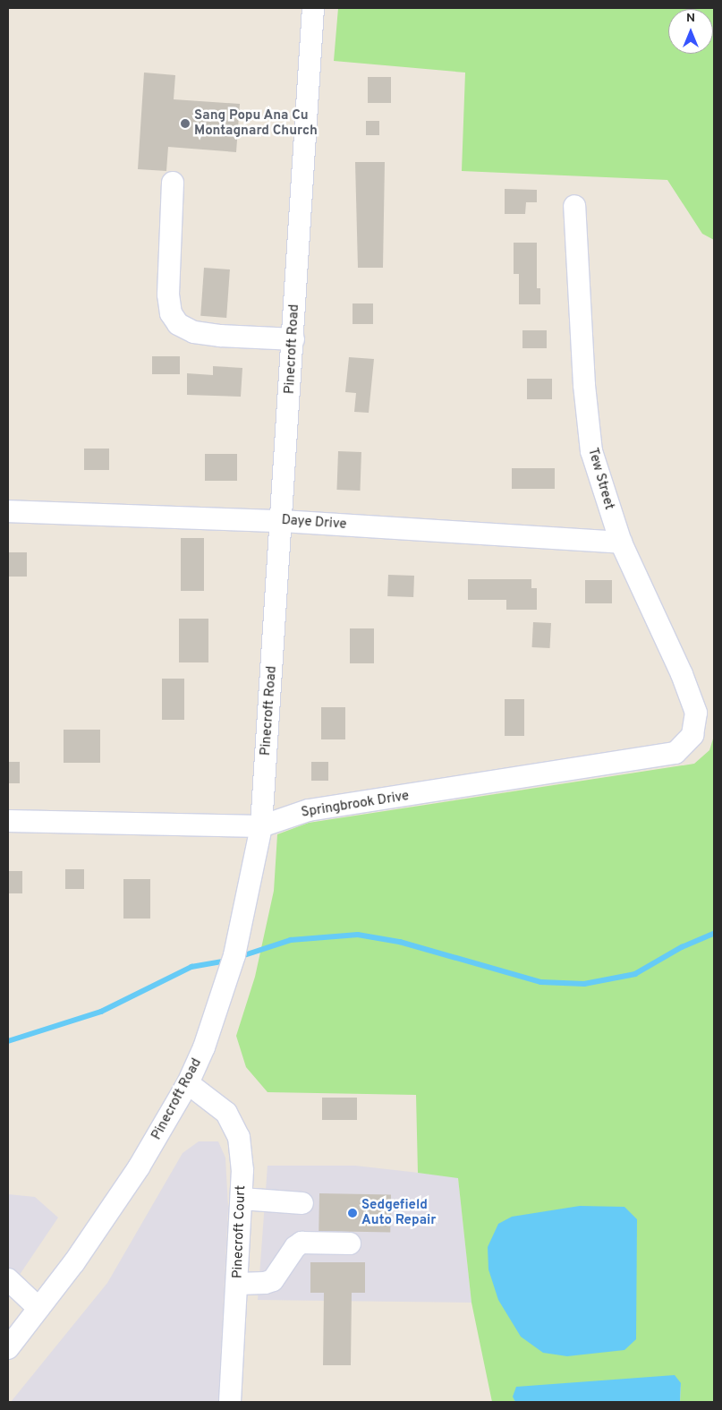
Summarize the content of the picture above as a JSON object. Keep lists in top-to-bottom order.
{
  "streets": {
    "street": [
      "Pinecroft Road",
      "Tew Street",
      "Daye Drive",
      "Springbrook Drive",
      "Pinecroft Court"
    ]
  },
  "crossings": [
    ["Pinecroft Road", "Daye Drive"],
    ["Pinecroft Road", "Springbrook Drive"],
    ["Pinecroft Road", "Pinecroft Court"],
    ["Tew Street", "Daye Drive"],
    ["Tew Street", "Springbrook Drive"]
  ],
  "places": ["Sang Popu Ana Cu Montagnard Church", "Sedgefield Auto Repair"],
  "north": "top"
}
